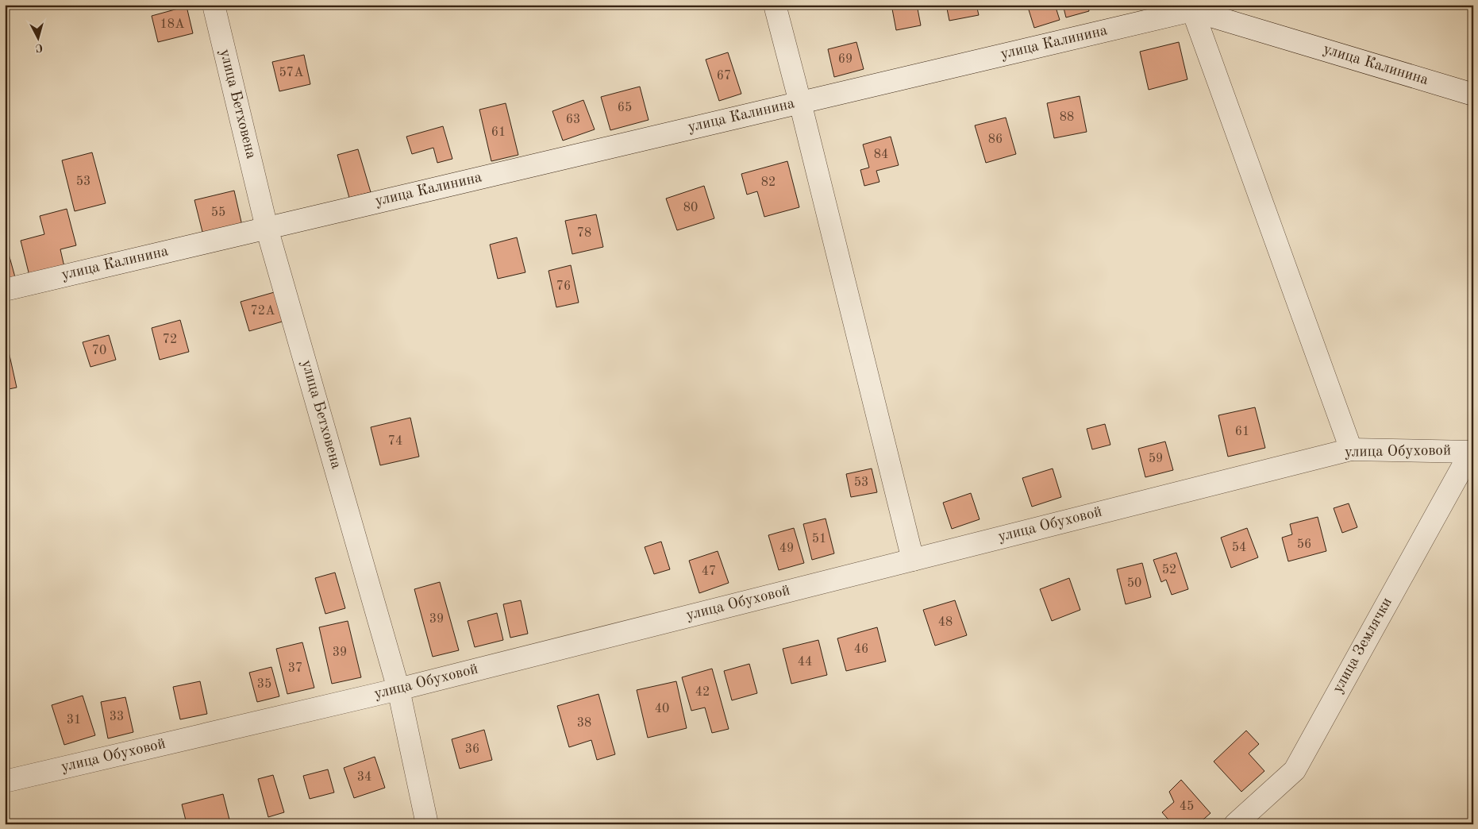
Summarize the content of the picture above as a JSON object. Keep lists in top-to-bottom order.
{
  "streets": {
    "street": [
      "улица Калинина",
      "улица Бетховена",
      "улица Обуховой",
      "улица Землячки"
    ]
  },
  "crossings": [
    ["улица Калинина", "улица Бетховена"],
    ["улица Бетховена", "улица Обуховой"],
    ["улица Обуховой", "улица Землячки"]
  ],
  "house_numbers": [
    "18А",
    "69",
    "57А",
    "67",
    "65",
    "88",
    "63",
    "61",
    "86",
    "84",
    "53",
    "82",
    "80",
    "55",
    "78",
    "76",
    "72А",
    "72",
    "70",
    "61",
    "74",
    "59",
    "53",
    "51",
    "56",
    "54",
    "49",
    "52",
    "47",
    "50",
    "39",
    "48",
    "46",
    "39",
    "44",
    "37",
    "35",
    "42",
    "40",
    "33",
    "31",
    "38",
    "36",
    "34",
    "45"
  ],
  "north": "bottom"
}
